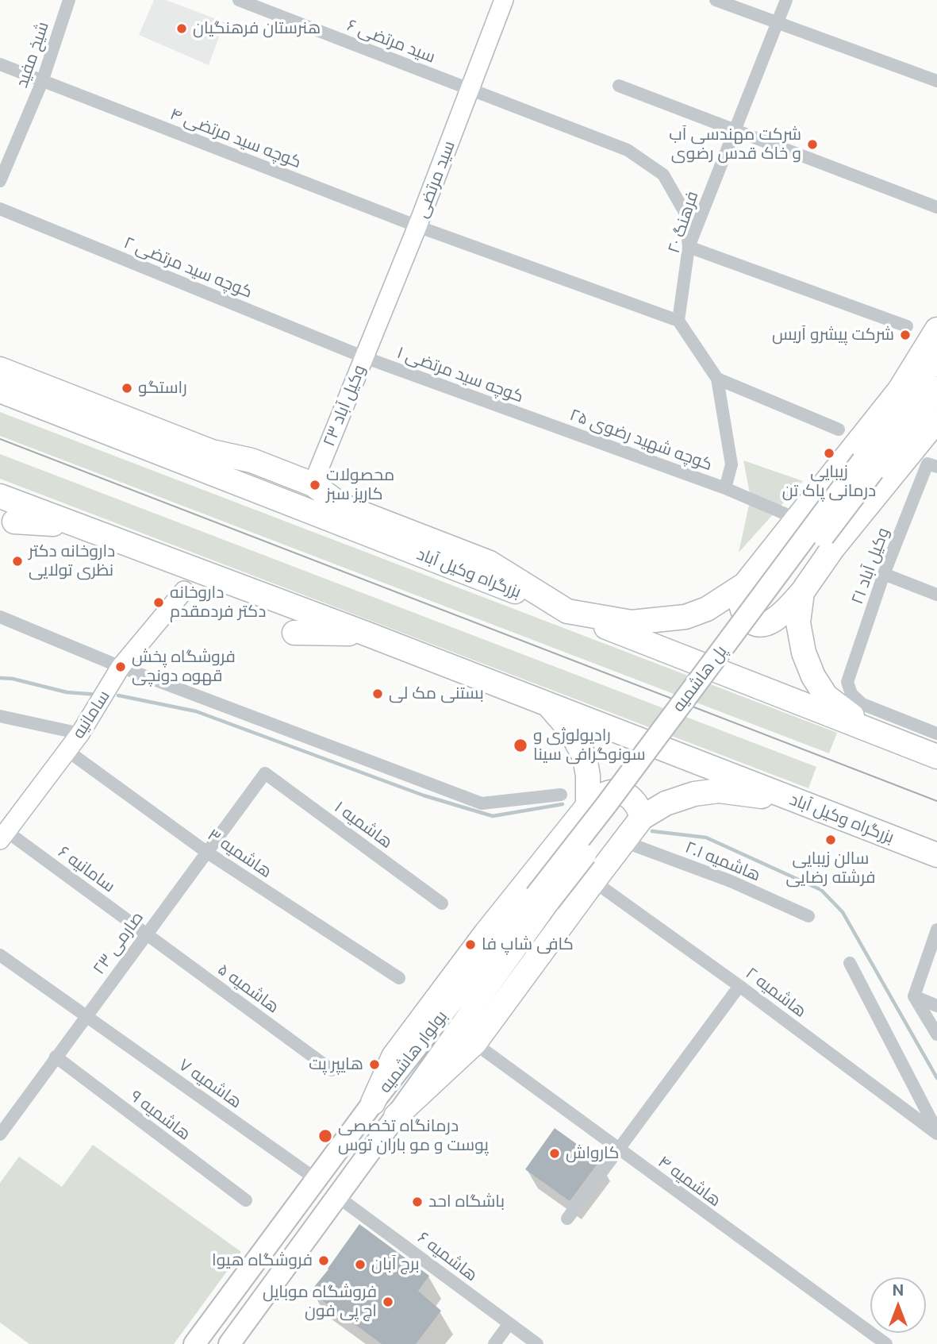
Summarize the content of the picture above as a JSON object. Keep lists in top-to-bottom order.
{
  "streets": {
    "highway": ["بزرگراه وکیل آباد"],
    "main road": ["پل هاشمیه", "بولوار هاشمیه"],
    "street": [
      "سید مرتضی ۶",
      "شیخ مفید",
      "کوچه سید مرتضی ۴",
      "سید مرتضی",
      "فرهنگ ۲۰",
      "کوچه سید مرتضی ۲",
      "کوچه سید مرتضی ۱",
      "۲۳ وکیل آباد",
      "کوچه شهید رضوی ۲۵",
      "۲۱ وکیل آباد",
      "سامانیه",
      "هاشمیه ۱",
      "هاشمیه ۳",
      "هاشمیه ۲.۱",
      "سامانیه ۶",
      "صارمی ۲۳",
      "هاشمیه ۵",
      "هاشمیه ۲",
      "هاشمیه ۷",
      "هاشمیه ۹",
      "هاشمیه ۴",
      "هاشمیه ۶"
    ]
  },
  "crossings": [
    ["سید مرتضی ۶", "سید مرتضی"],
    ["سید مرتضی ۶", "فرهنگ ۲۰"],
    ["شیخ مفید", "کوچه سید مرتضی ۴"],
    ["کوچه سید مرتضی ۴", "سید مرتضی"],
    ["کوچه سید مرتضی ۴", "فرهنگ ۲۰"],
    ["سید مرتضی", "کوچه سید مرتضی ۲"],
    ["سید مرتضی", "کوچه سید مرتضی ۱"],
    ["سید مرتضی", "۲۳ وکیل آباد"],
    ["کوچه سید مرتضی ۲", "کوچه سید مرتضی ۱"],
    ["کوچه سید مرتضی ۲", "۲۳ وکیل آباد"],
    ["کوچه سید مرتضی ۱", "۲۳ وکیل آباد"],
    ["کوچه سید مرتضی ۱", "کوچه شهید رضوی ۲۵"],
    ["پل هاشمیه", "بولوار هاشمیه"],
    ["سامانیه", "هاشمیه ۳"],
    ["سامانیه", "سامانیه ۶"],
    ["هاشمیه ۱", "صارمی ۲۳"],
    ["هاشمیه ۳", "صارمی ۲۳"],
    ["سامانیه ۶", "صارمی ۲۳"],
    ["سامانیه ۶", "هاشمیه ۵"],
    ["صارمی ۲۳", "هاشمیه ۵"],
    ["صارمی ۲۳", "هاشمیه ۷"],
    ["صارمی ۲۳", "هاشمیه ۹"],
    ["بولوار هاشمیه", "هاشمیه ۷"],
    ["بولوار هاشمیه", "هاشمیه ۶"]
  ],
  "places": [
    "هنرستان فرهنگیان",
    "شرکت مهندسی آب و خاک قدس رضوی",
    "شرکت پیشرو آریس",
    "راستگو",
    "زیبایی درمانی پاک تن",
    "محصولات کاریز سبز",
    "داروخانه دکتر نظری تولایی",
    "داروخانه دكتر فردمقدم",
    "فروشگاه پخش قهوه دونچی",
    "بستنی مک لی",
    "رادیولوژی و سونوگرافی سینا",
    "سالن زیبایی فرشته رضایی",
    "کافی شاپ فا",
    "هایپر پت",
    "درمانگاه تخصصی پوست و مو باران توس",
    "کارواش",
    "باشگاه احد",
    "فروشگاه هیوا",
    "برج آبان",
    "فروشگاه موبایل اچ پی فون"
  ],
  "north": "top"
}
